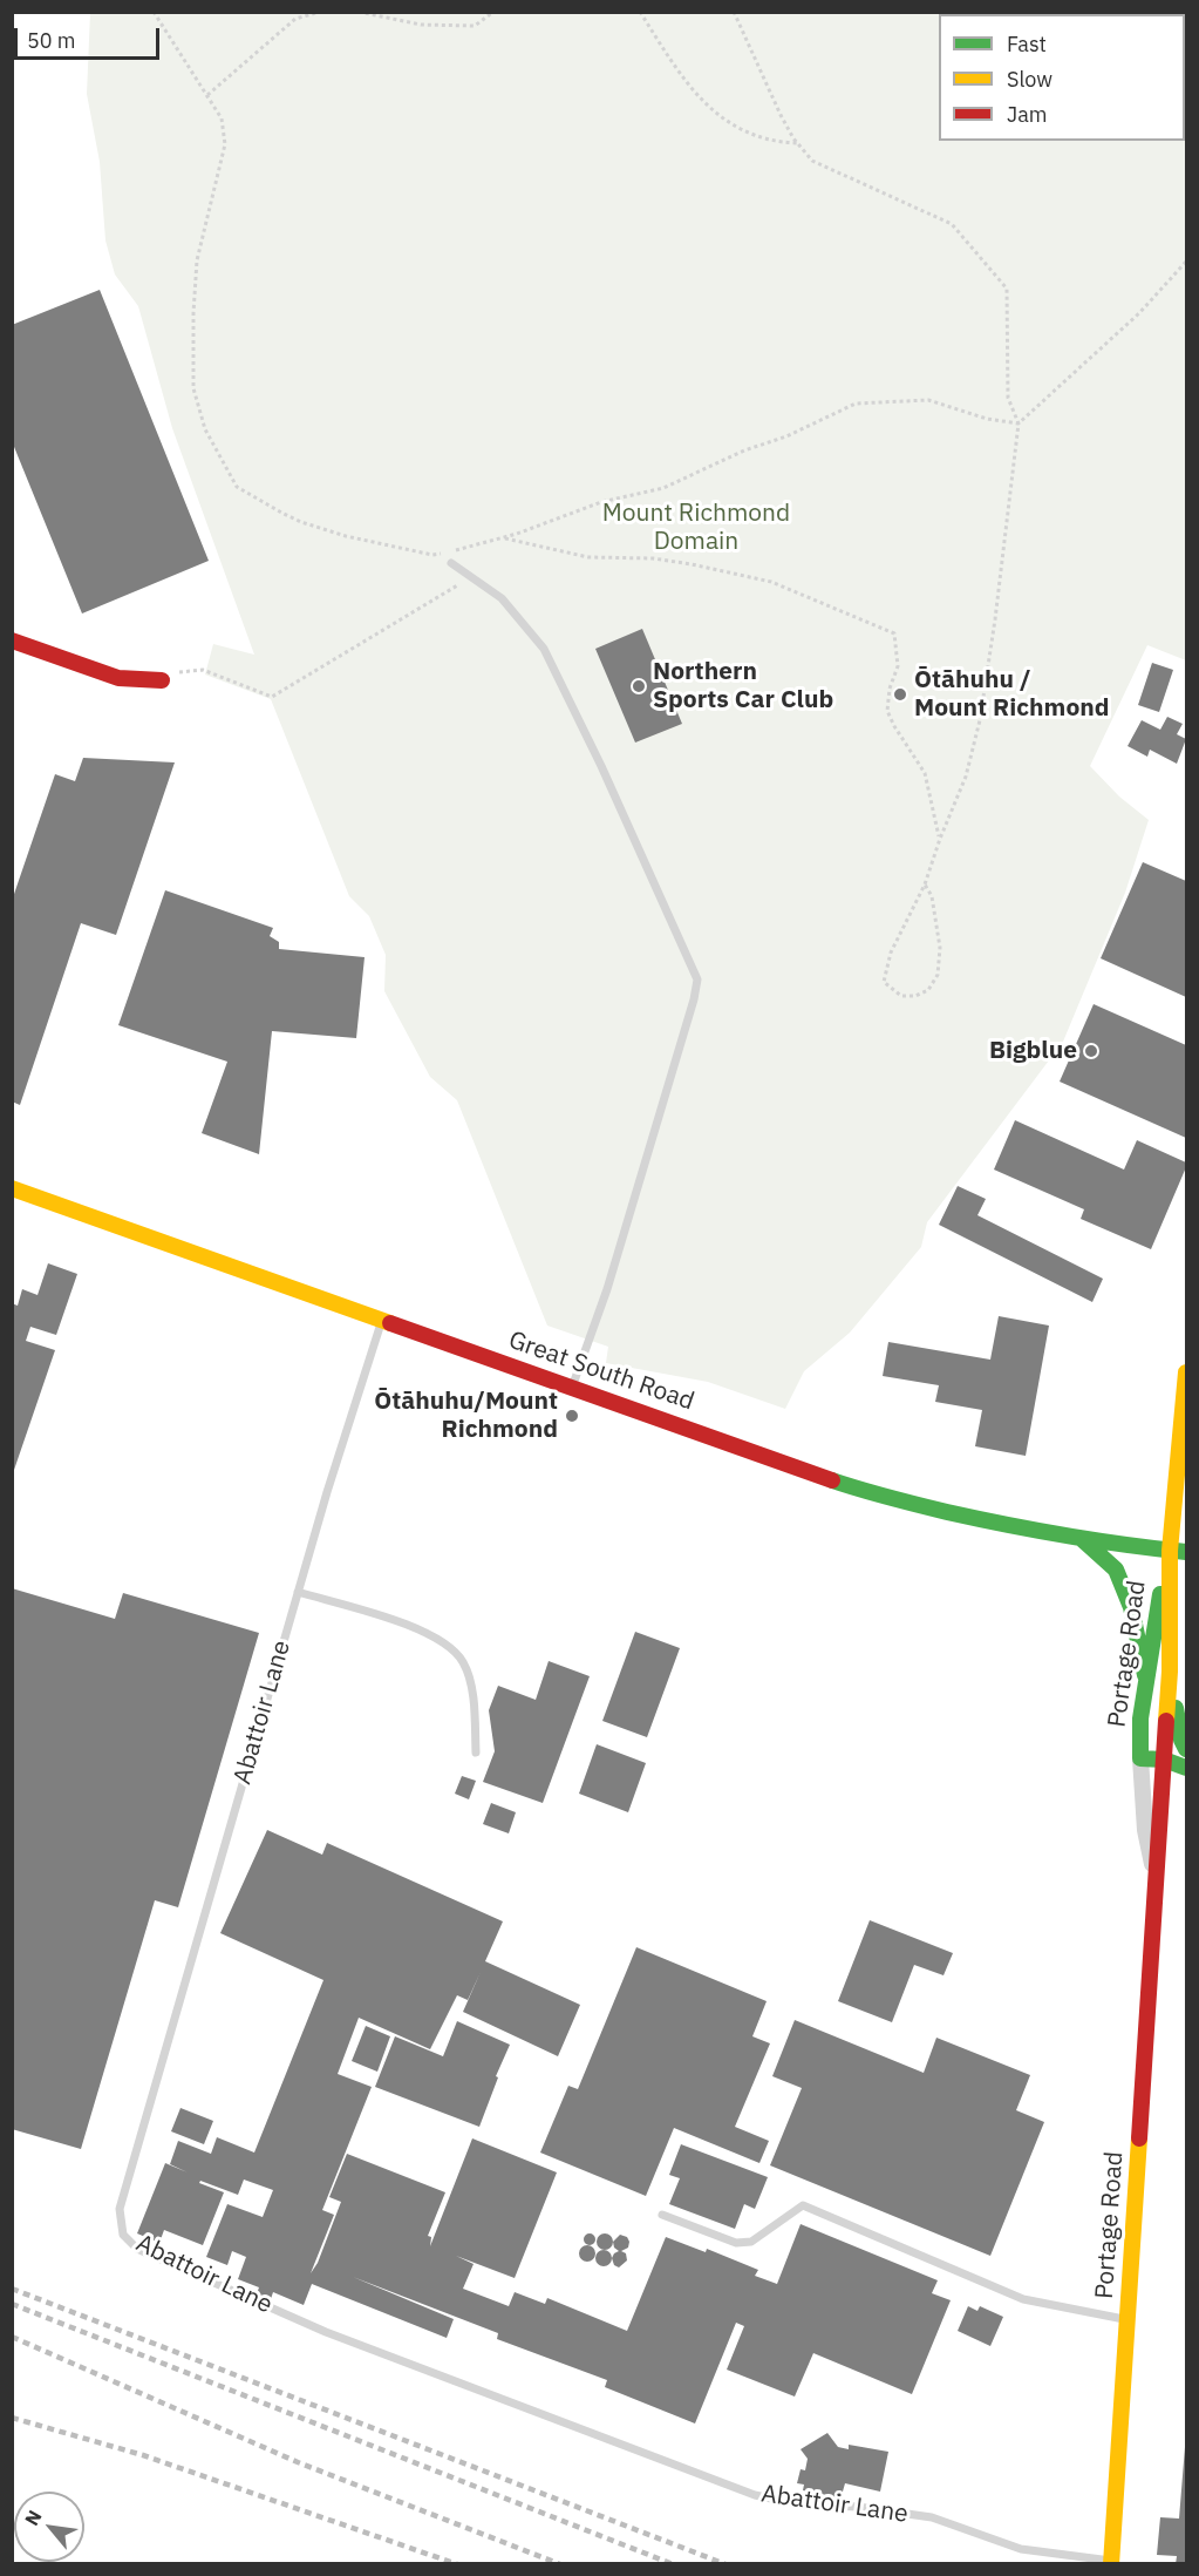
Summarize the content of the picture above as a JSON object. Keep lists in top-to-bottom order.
{
  "streets": {
    "main road": ["Great South Road", "Portage Road"],
    "lane": ["Abattoir Lane"]
  },
  "crossings": [
    ["Great South Road", "Portage Road"],
    ["Great South Road", "Abattoir Lane"],
    ["Portage Road", "Abattoir Lane"]
  ],
  "parks": ["Mount Richmond Domain"],
  "places": [
    "Northern Sports Car Club",
    "Ōtāhuhu / Mount Richmond",
    "Bigblue",
    "Ōtāhuhu/Mount Richmond"
  ],
  "legend": ["Fast", "Slow", "Jam"],
  "scale_bar": "50 m",
  "north": "top left"
}
